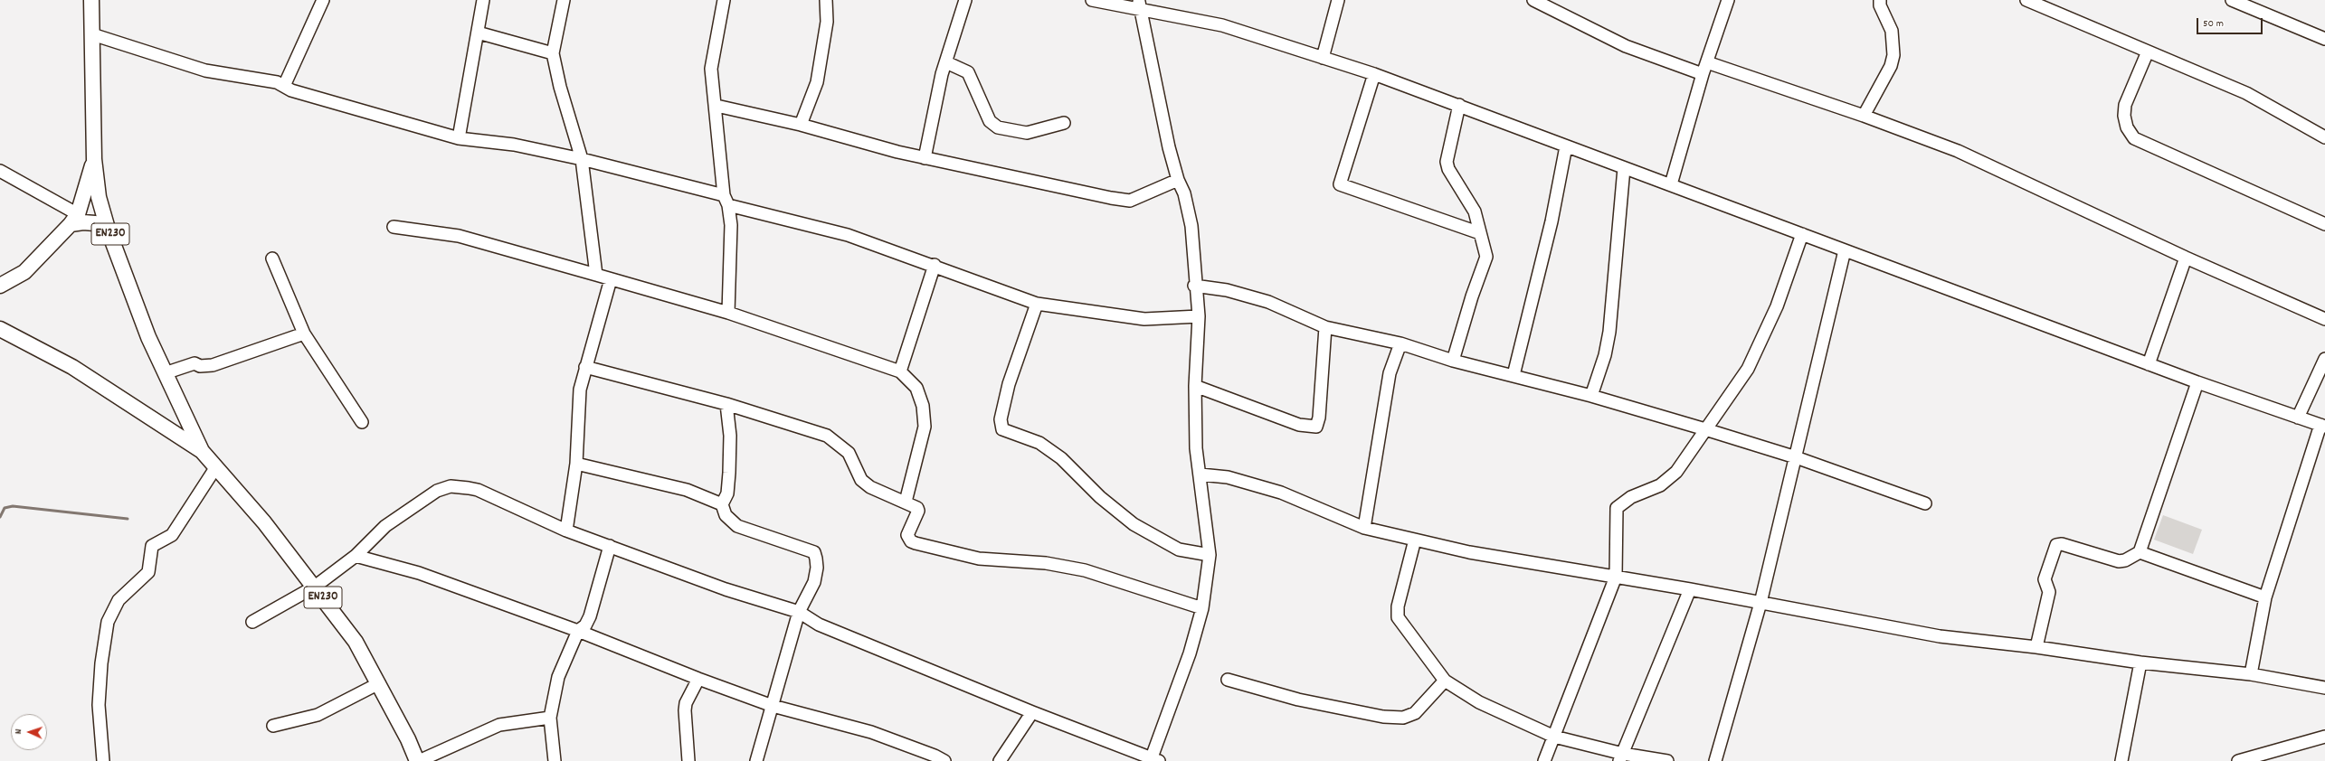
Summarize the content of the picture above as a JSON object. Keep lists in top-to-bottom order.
{
  "streets": {
    "main road": ["EN230"]
  },
  "scale_bar": "50 m",
  "north": "left"
}
